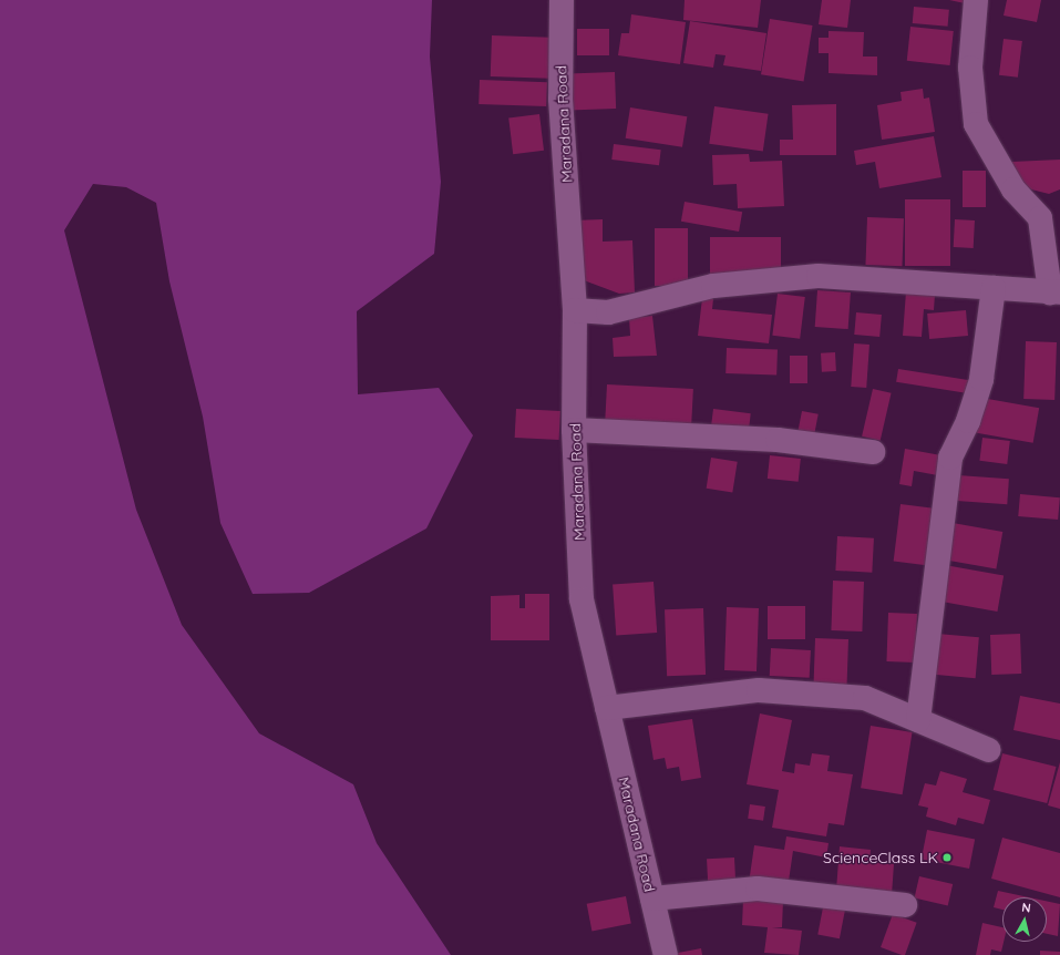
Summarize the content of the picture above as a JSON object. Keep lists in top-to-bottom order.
{
  "streets": {
    "street": ["Maradana Road"]
  },
  "places": ["ScienceClass LK"],
  "north": "top"
}
